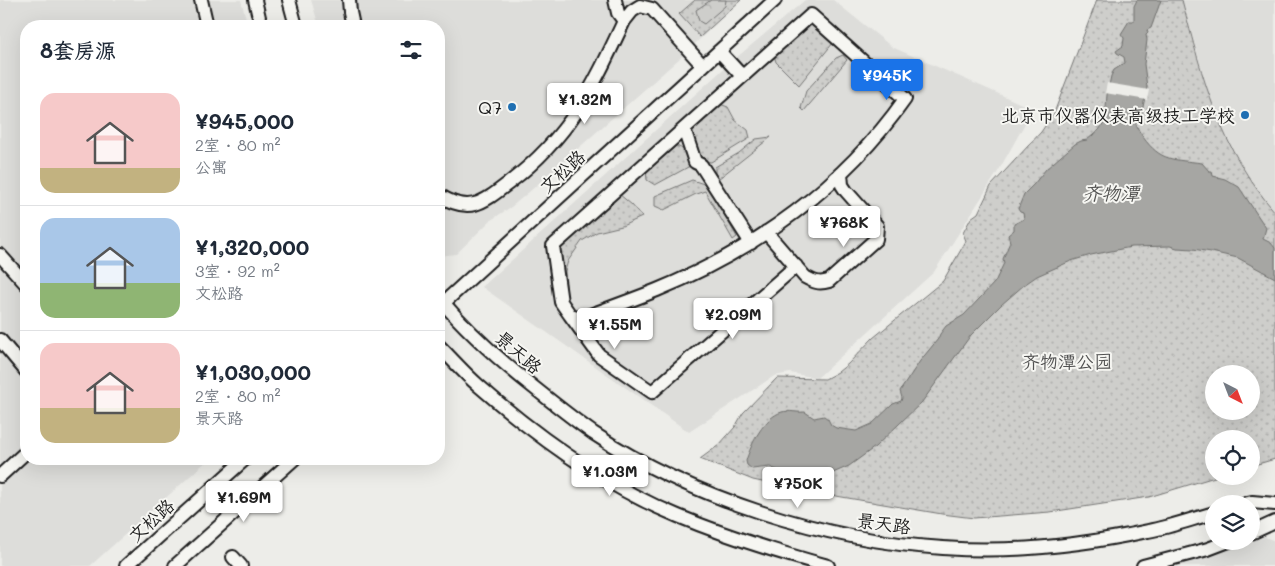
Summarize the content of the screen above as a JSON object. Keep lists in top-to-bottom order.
{
  "streets": {
    "street": ["文松路", "景天路"]
  },
  "water": ["齐物潭"],
  "parks": ["齐物潭公园"],
  "places": ["Q7", "北京市仪器仪表高级技工学校"],
  "north": "bottom right",
  "page": {
    "heading": "8套房源",
    "price": [
      "¥945K",
      "¥1.32M",
      "¥768K",
      "¥2.09M",
      "¥1.55M",
      "¥1.03M",
      "¥750K",
      "¥1.69M"
    ],
    "list": [
      {
        "name": "¥945,000",
        "note": "2室 · 80 m² · 公寓"
      },
      {
        "name": "¥1,320,000",
        "note": "3室 · 92 m² · 文松路"
      },
      {
        "name": "¥1,030,000",
        "note": "2室 · 80 m² · 景天路"
      }
    ]
  }
}
